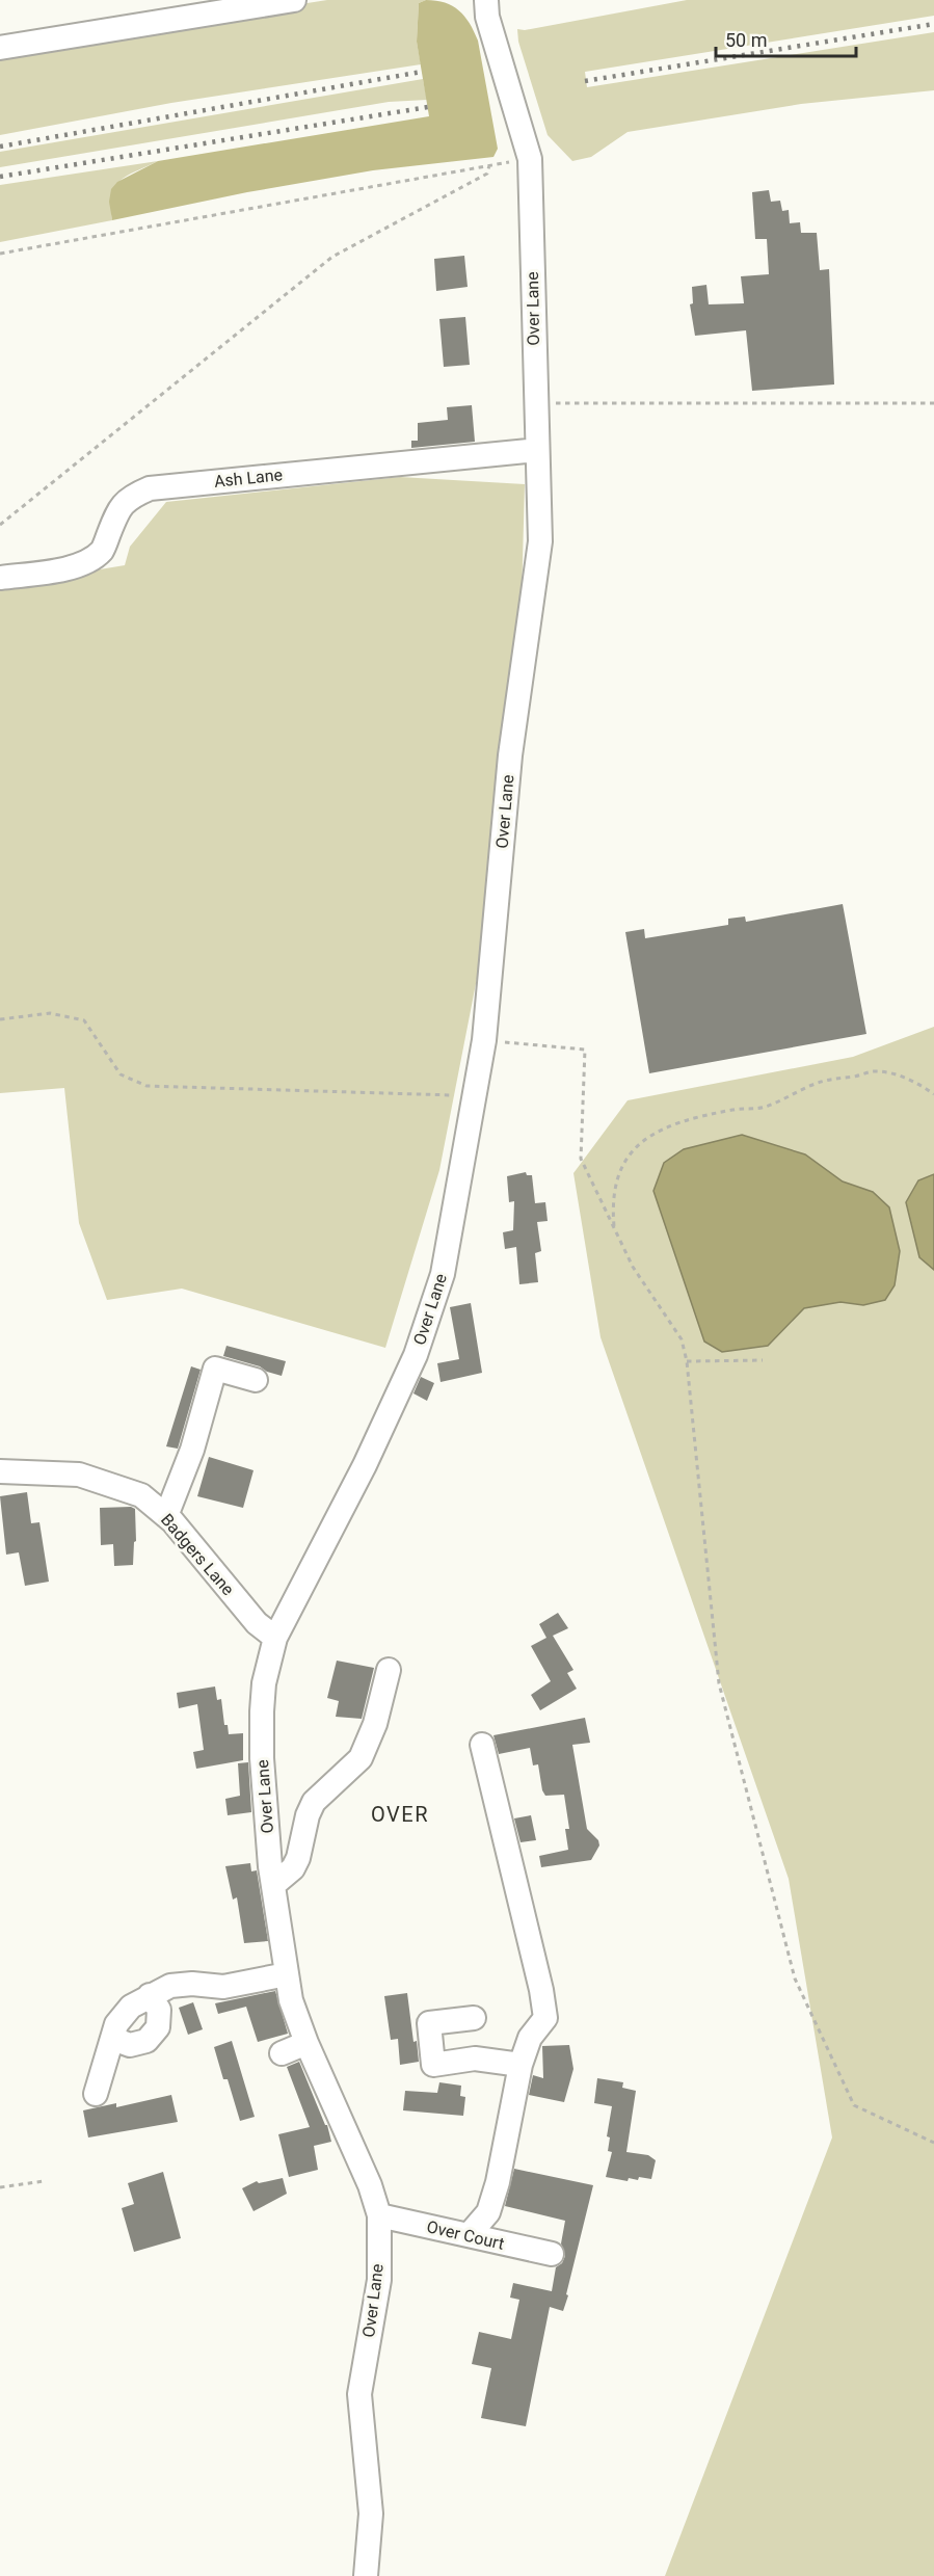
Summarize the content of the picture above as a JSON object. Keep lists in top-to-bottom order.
{
  "streets": {
    "street": [
      "Over Lane",
      "Ash Lane",
      "Badgers Lane",
      "Over Court"
    ]
  },
  "crossings": [
    ["Over Lane", "Ash Lane"],
    ["Over Lane", "Badgers Lane"],
    ["Over Lane", "Over Court"]
  ],
  "districts": ["OVER"],
  "scale_bar": "50 m"
}
